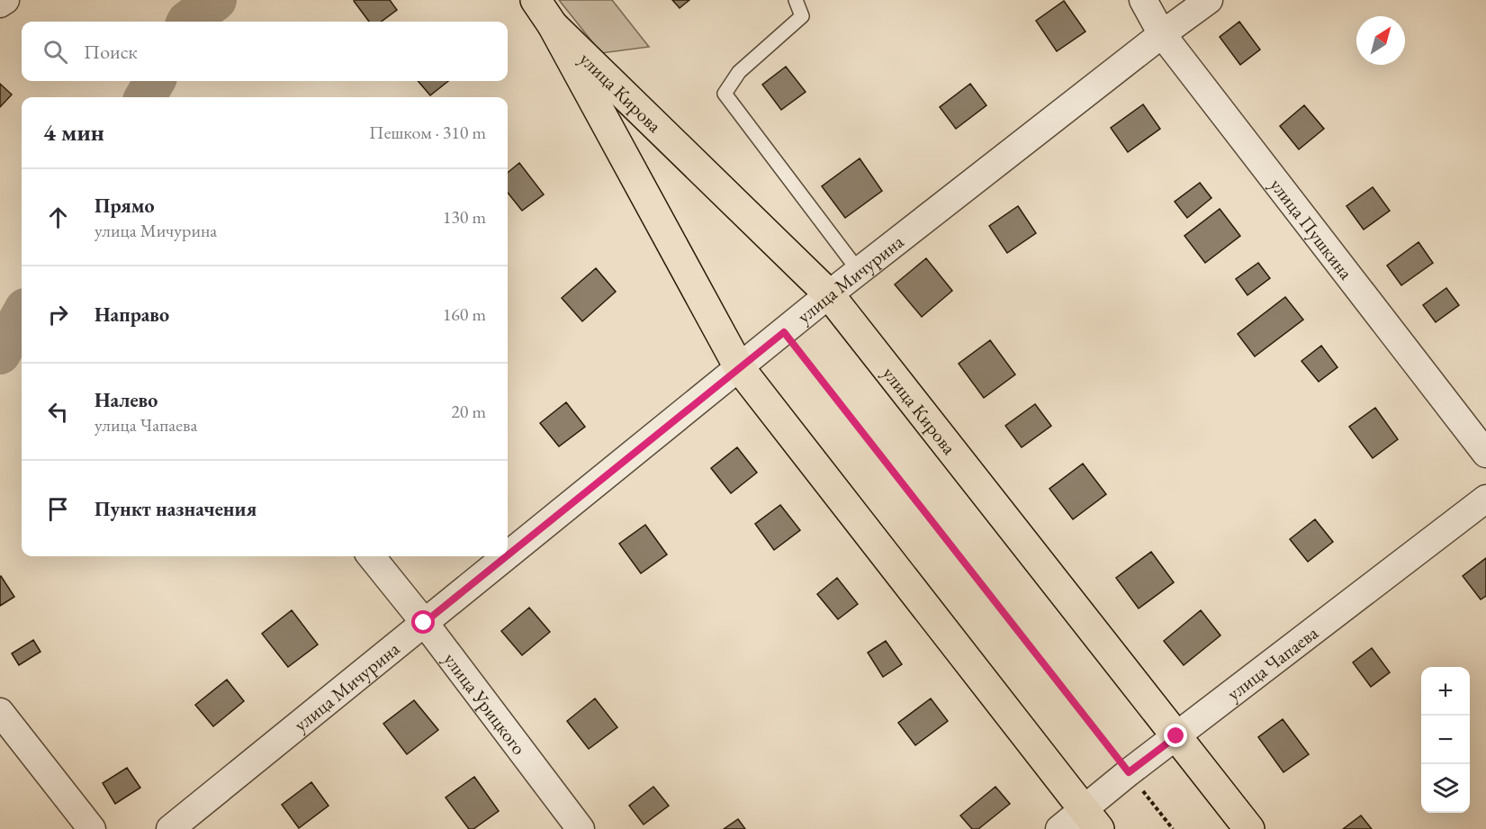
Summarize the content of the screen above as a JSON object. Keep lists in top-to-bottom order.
{
  "streets": {
    "main road": ["улица Кирова"],
    "street": [
      "улица Пушкина",
      "улица Мичурина",
      "улица Чапаева",
      "улица Урицкого"
    ]
  },
  "crossings": [
    ["улица Кирова", "улица Мичурина"],
    ["улица Кирова", "улица Чапаева"],
    ["улица Пушкина", "улица Мичурина"],
    ["улица Мичурина", "улица Урицкого"]
  ],
  "north": "top right",
  "page": {
    "search": "Поиск",
    "heading": ["4 мин", "Пешком · 310 m"],
    "list": [
      ["Прямо", "улица Мичурина", "130 m"],
      ["Направо", "160 m"],
      ["Налево", "улица Чапаева", "20 m"],
      "Пункт назначения"
    ],
    "map_buttons": ["+", "−"]
  }
}
